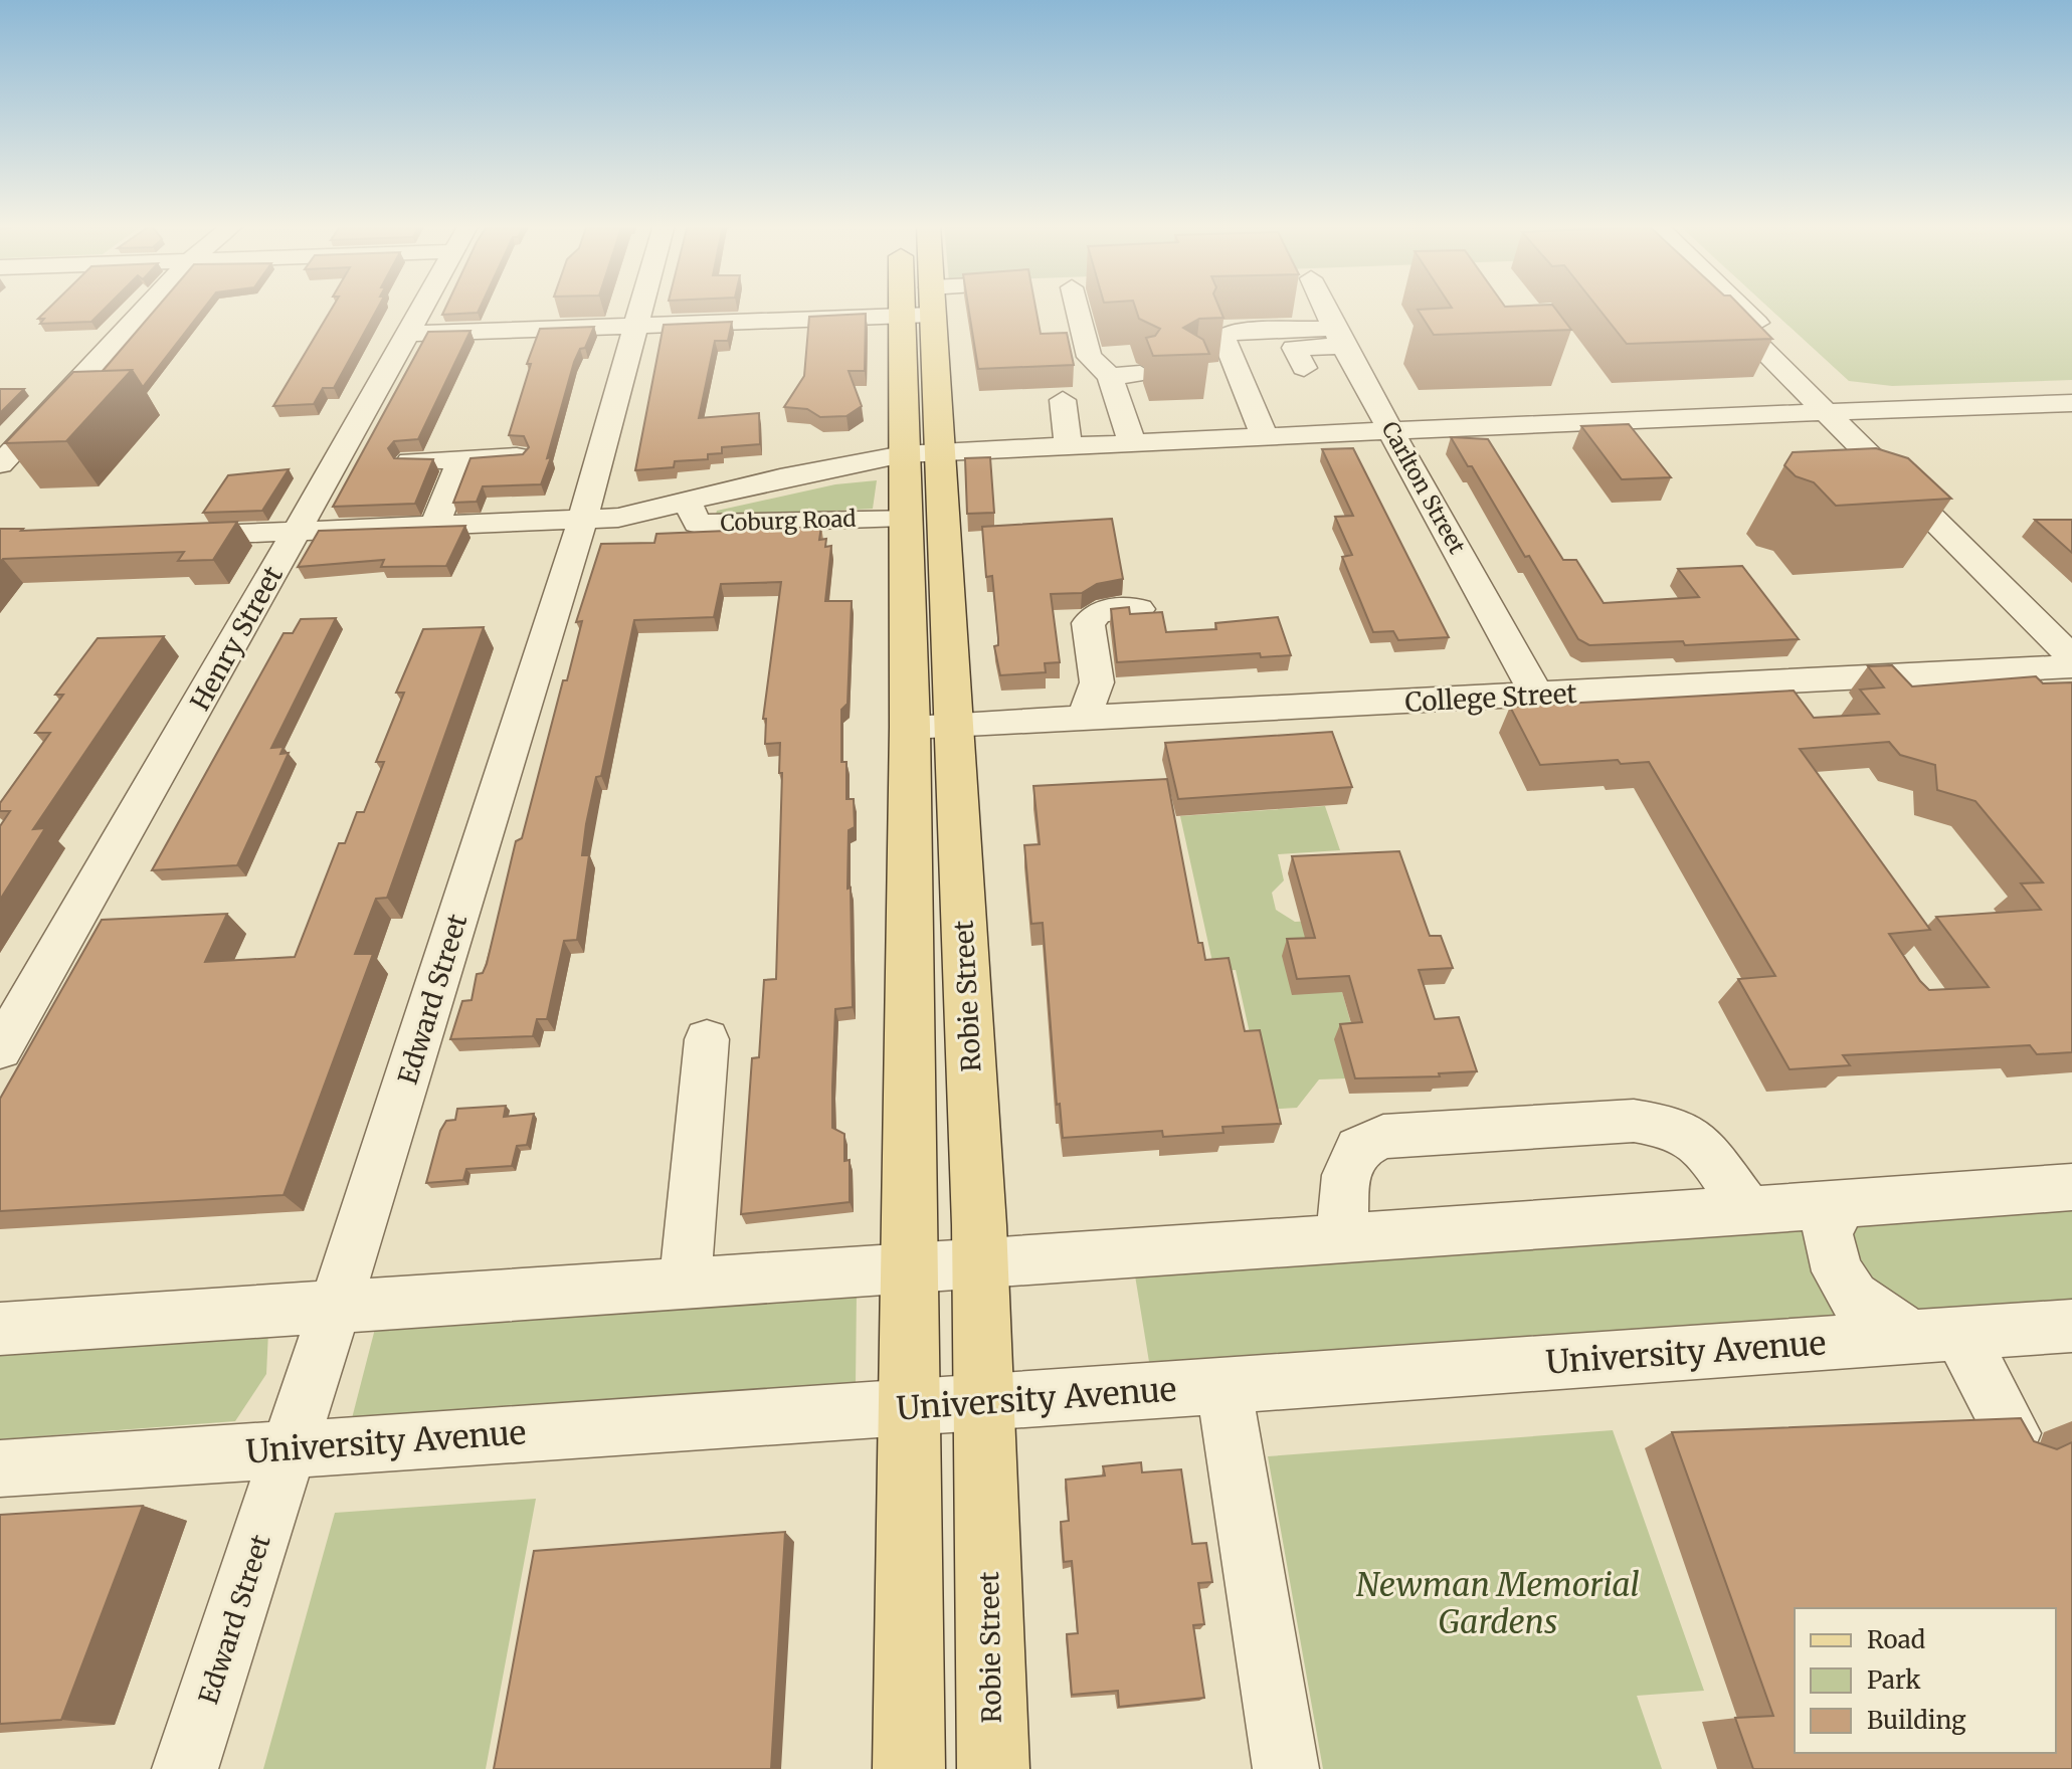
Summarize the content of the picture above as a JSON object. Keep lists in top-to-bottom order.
{
  "streets": {
    "main road": ["Robie Street"],
    "street": [
      "Carlton Street",
      "Coburg Road",
      "Henry Street",
      "College Street",
      "Edward Street",
      "University Avenue"
    ]
  },
  "crossings": [
    ["Carlton Street", "College Street"],
    ["Coburg Road", "Robie Street"],
    ["College Street", "Robie Street"],
    ["Robie Street", "University Avenue"],
    ["Edward Street", "University Avenue"]
  ],
  "parks": ["Newman Memorial Gardens"],
  "legend": ["Road", "Park", "Building"]
}
